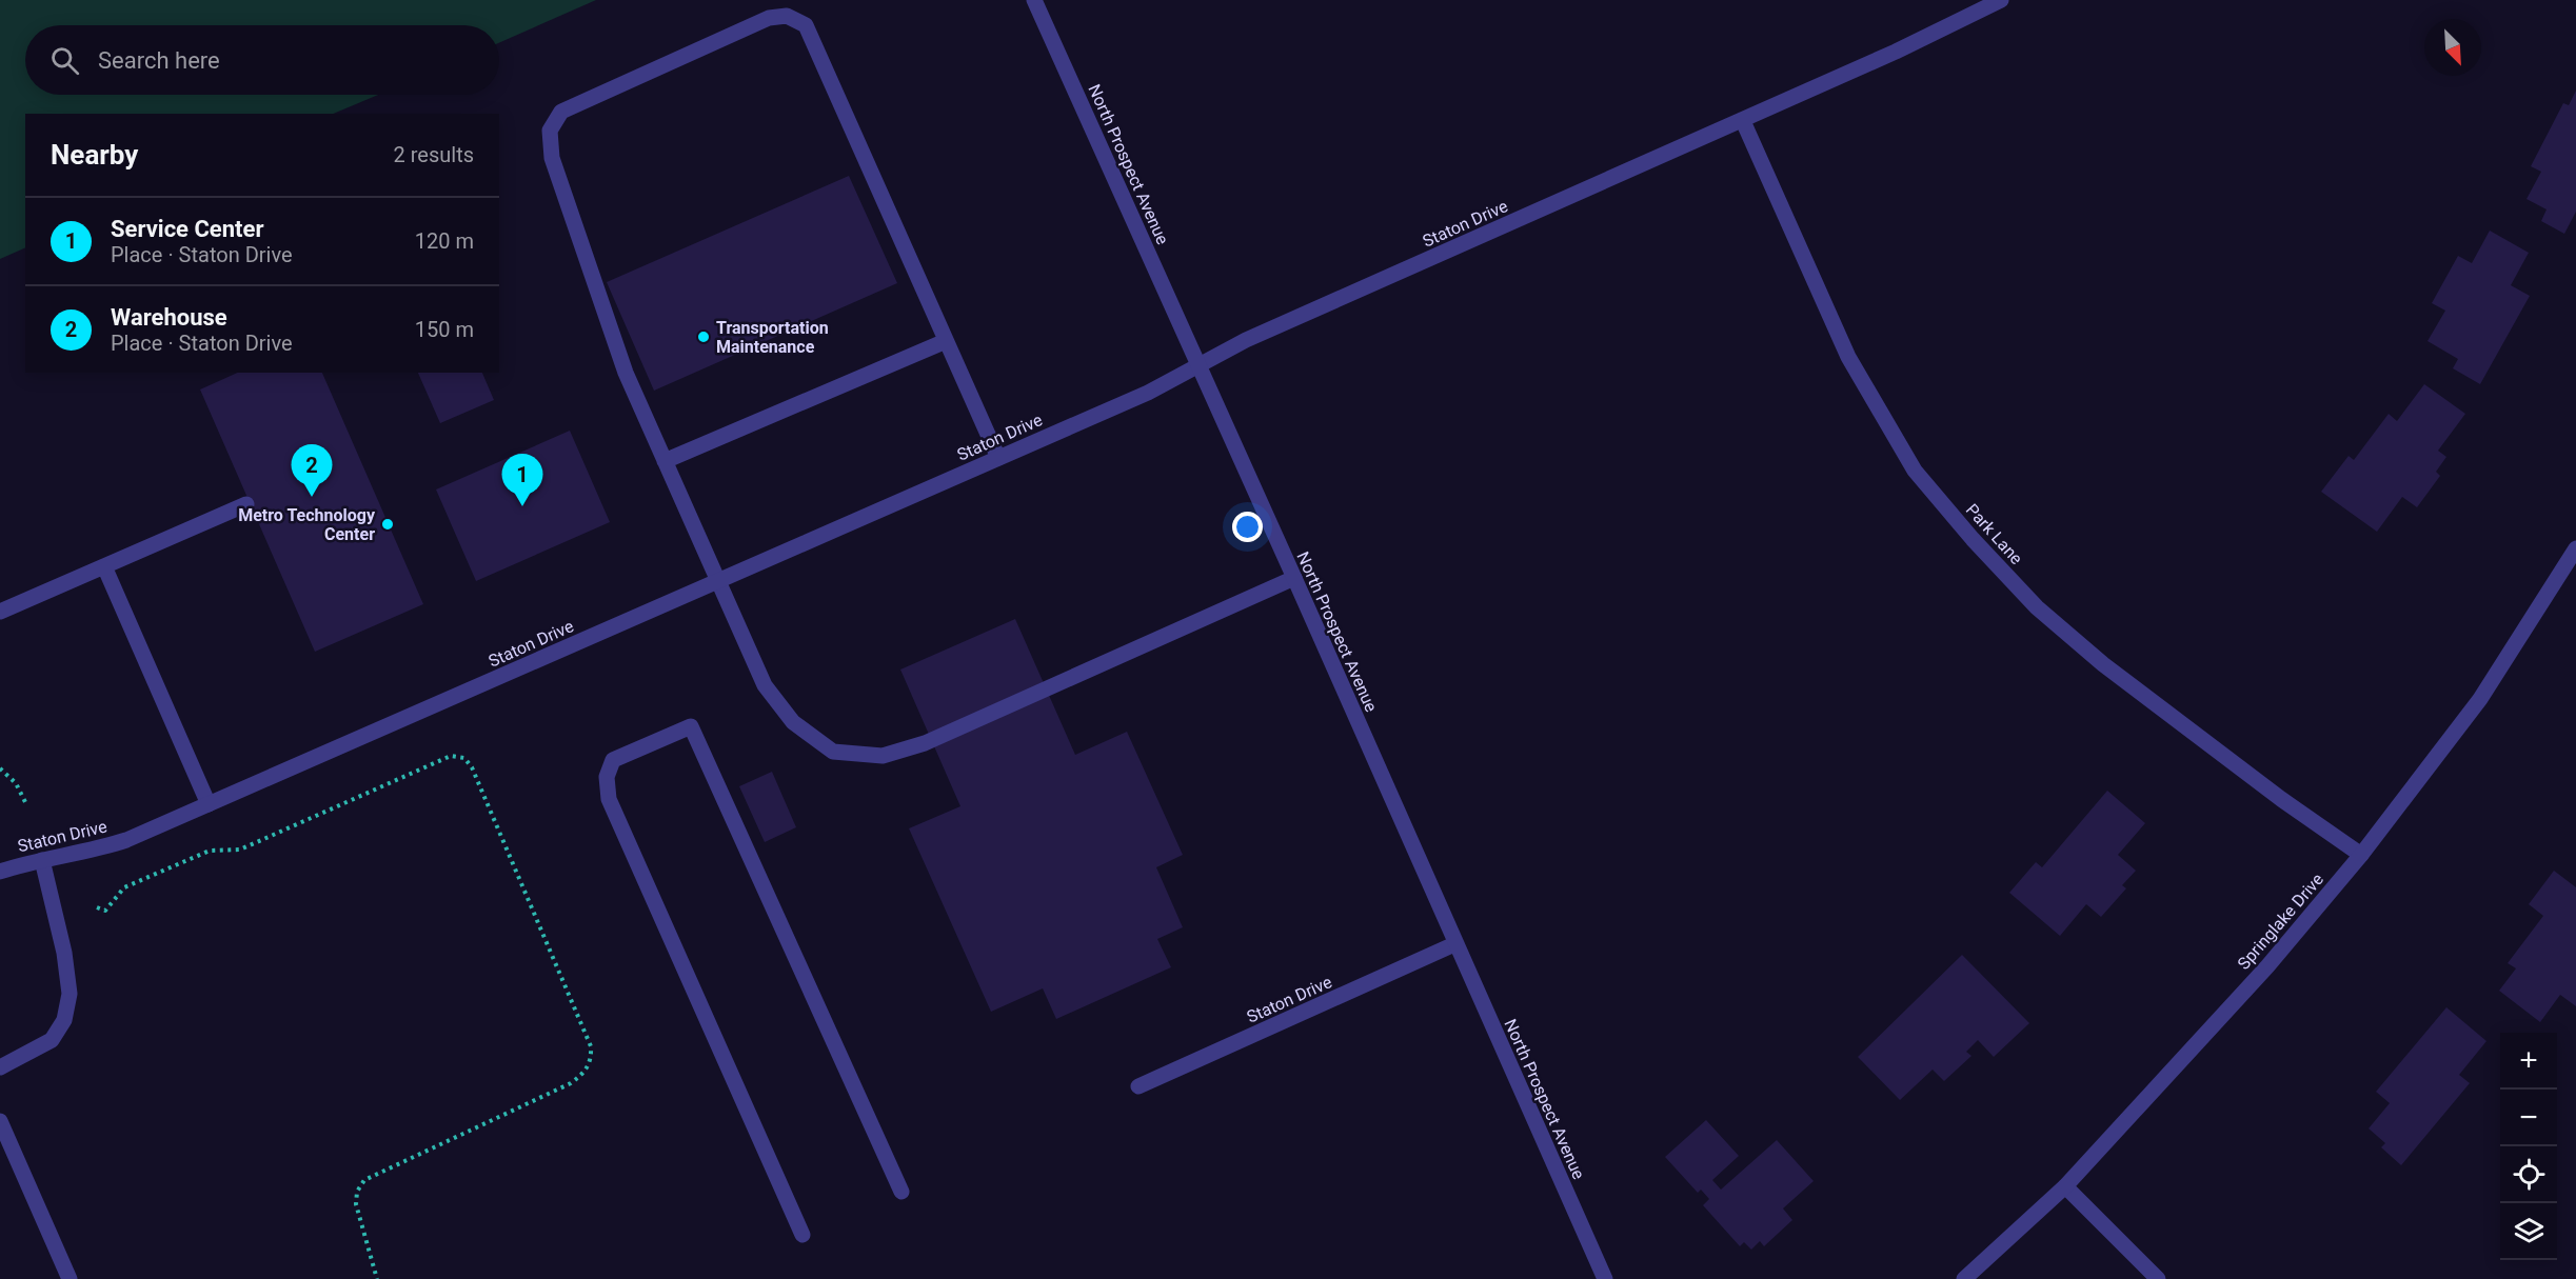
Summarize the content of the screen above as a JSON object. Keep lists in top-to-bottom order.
{
  "streets": {
    "street": [
      "North Prospect Avenue",
      "Staton Drive",
      "Park Lane",
      "Springlake Drive"
    ]
  },
  "crossings": [
    ["North Prospect Avenue", "Staton Drive"],
    ["Staton Drive", "Park Lane"],
    ["Park Lane", "Springlake Drive"]
  ],
  "places": ["Transportation Maintenance", "Metro Technology Center"],
  "north": "bottom right",
  "page": {
    "search": "Search here",
    "heading": ["Nearby", "2 results"],
    "list": [
      {
        "mark": "1",
        "name": "Service Center",
        "note": "Place · Staton Drive",
        "value": "120 m"
      },
      {
        "mark": "2",
        "name": "Warehouse",
        "note": "Place · Staton Drive",
        "value": "150 m"
      }
    ],
    "pins": ["2", "1"],
    "map_buttons": ["+", "−"]
  }
}
